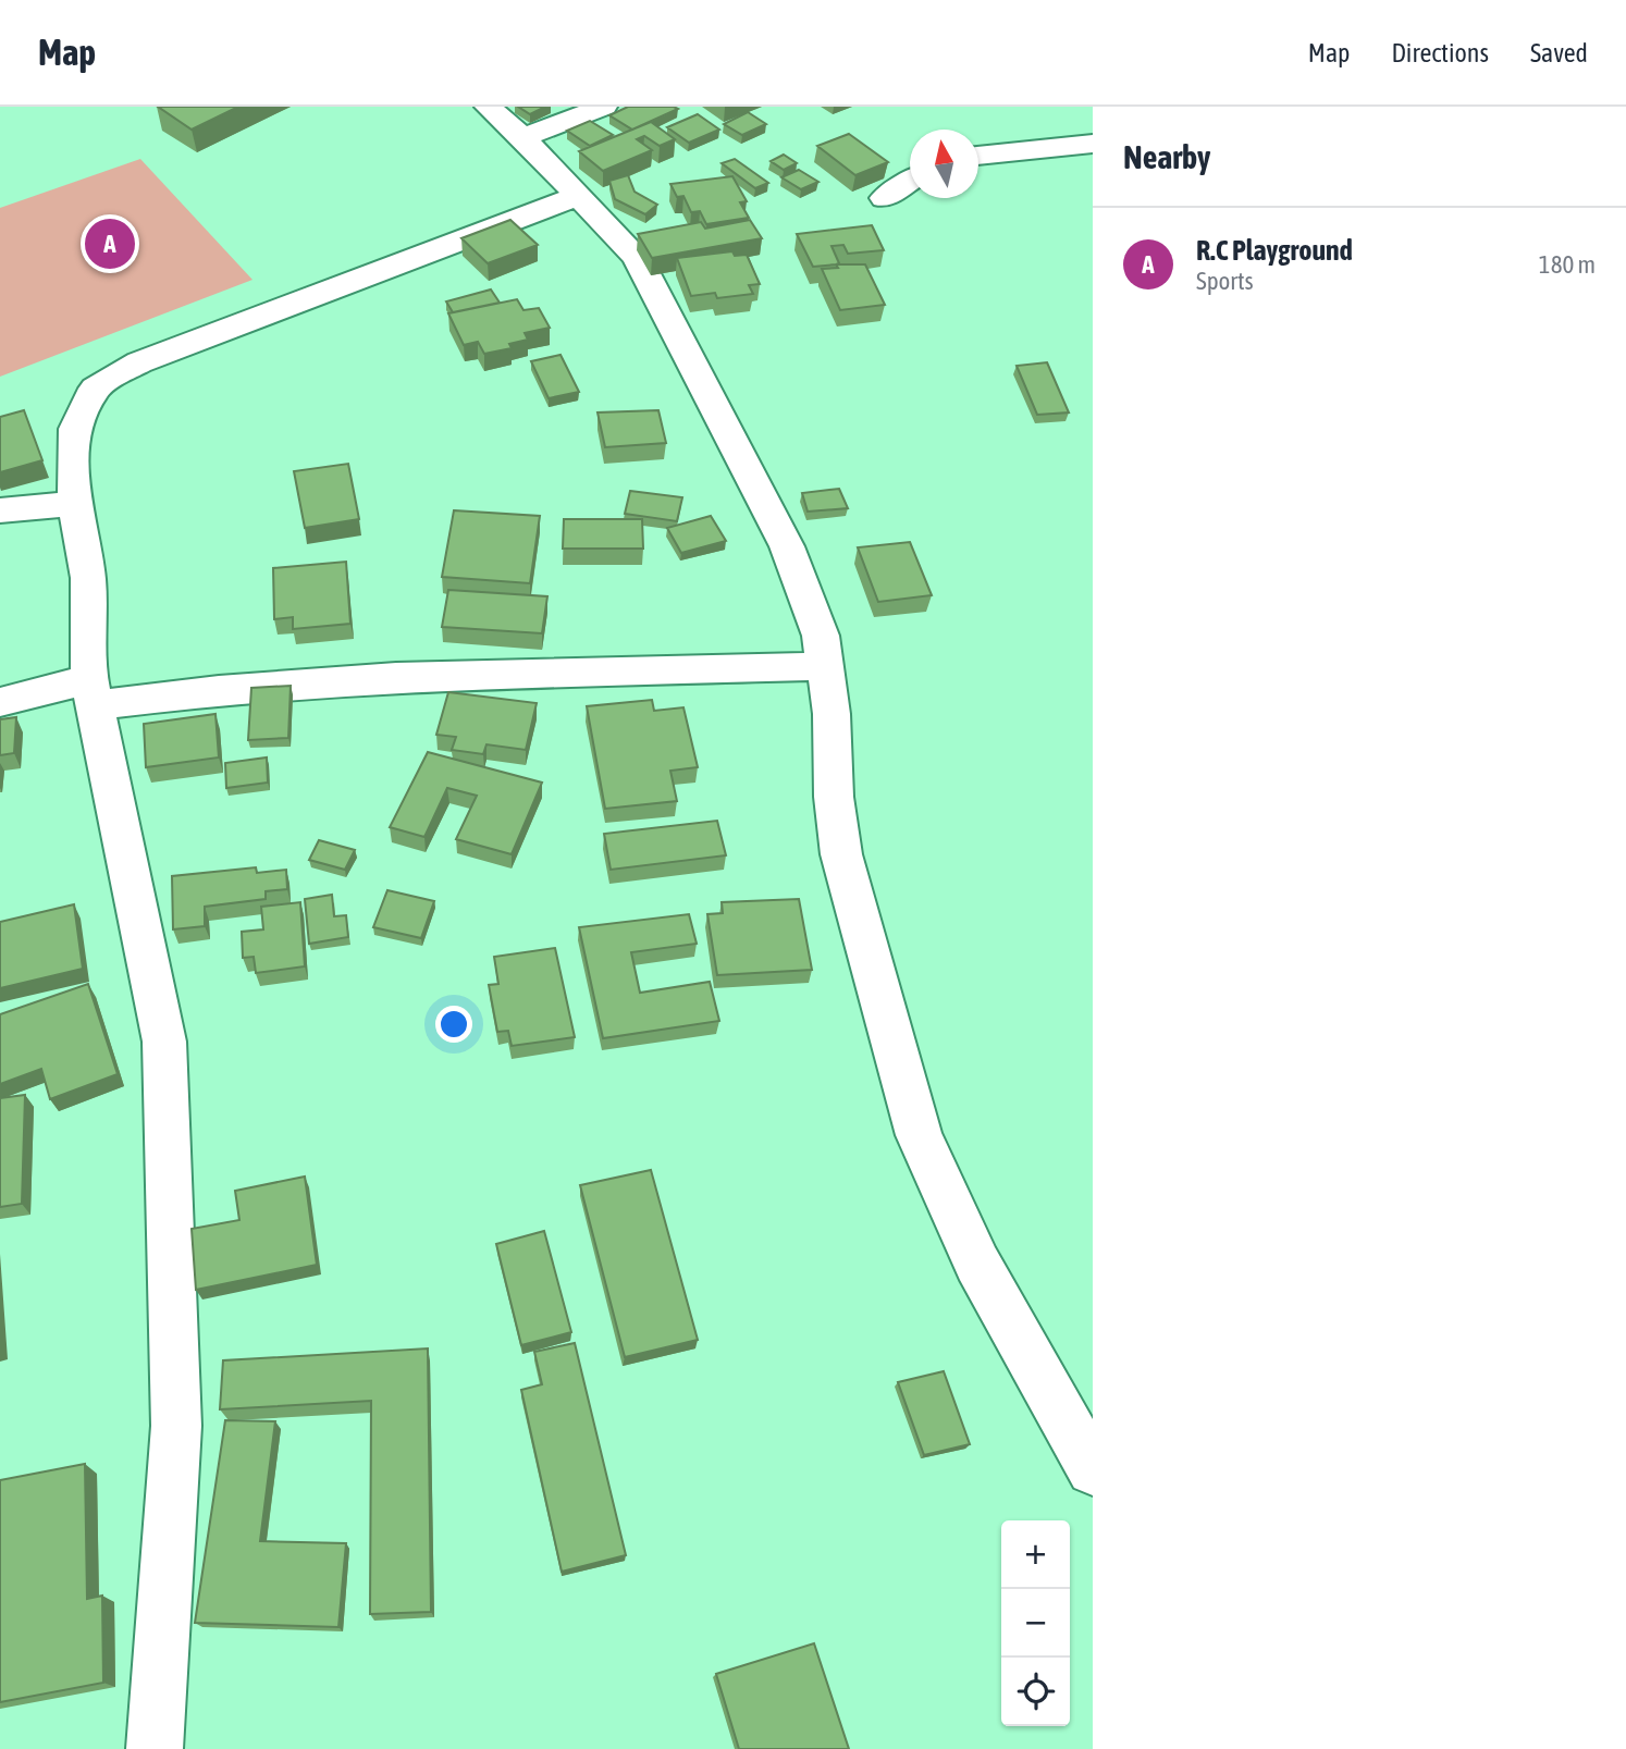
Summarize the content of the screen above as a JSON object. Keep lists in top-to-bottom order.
{
  "north": "top",
  "page": {
    "header": "Map",
    "nav": ["Map", "Directions", "Saved"],
    "heading": "Nearby",
    "list": [
      {
        "mark": "A",
        "name": "R.C Playground",
        "note": "Sports",
        "value": "180 m"
      }
    ],
    "pins": "A",
    "map_buttons": ["+", "−"]
  }
}
